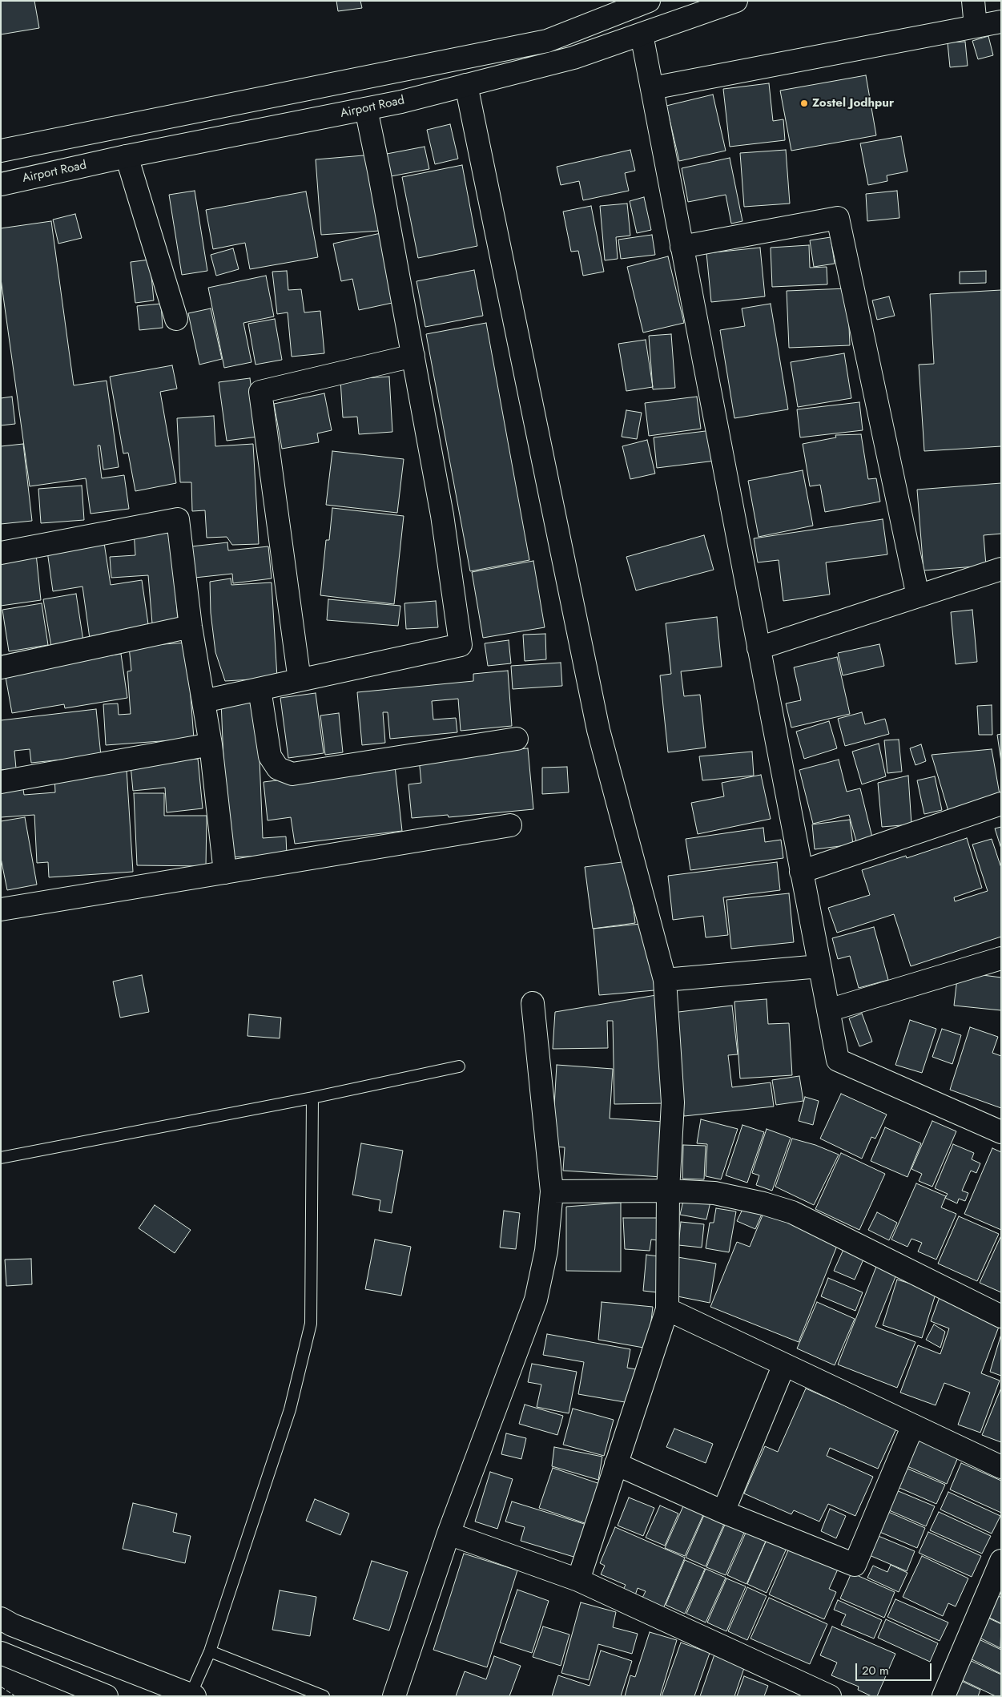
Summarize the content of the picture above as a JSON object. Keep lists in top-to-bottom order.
{
  "streets": {
    "street": ["Airport Road"]
  },
  "places": ["Zostel Jodhpur"],
  "scale_bar": "20 m"
}
